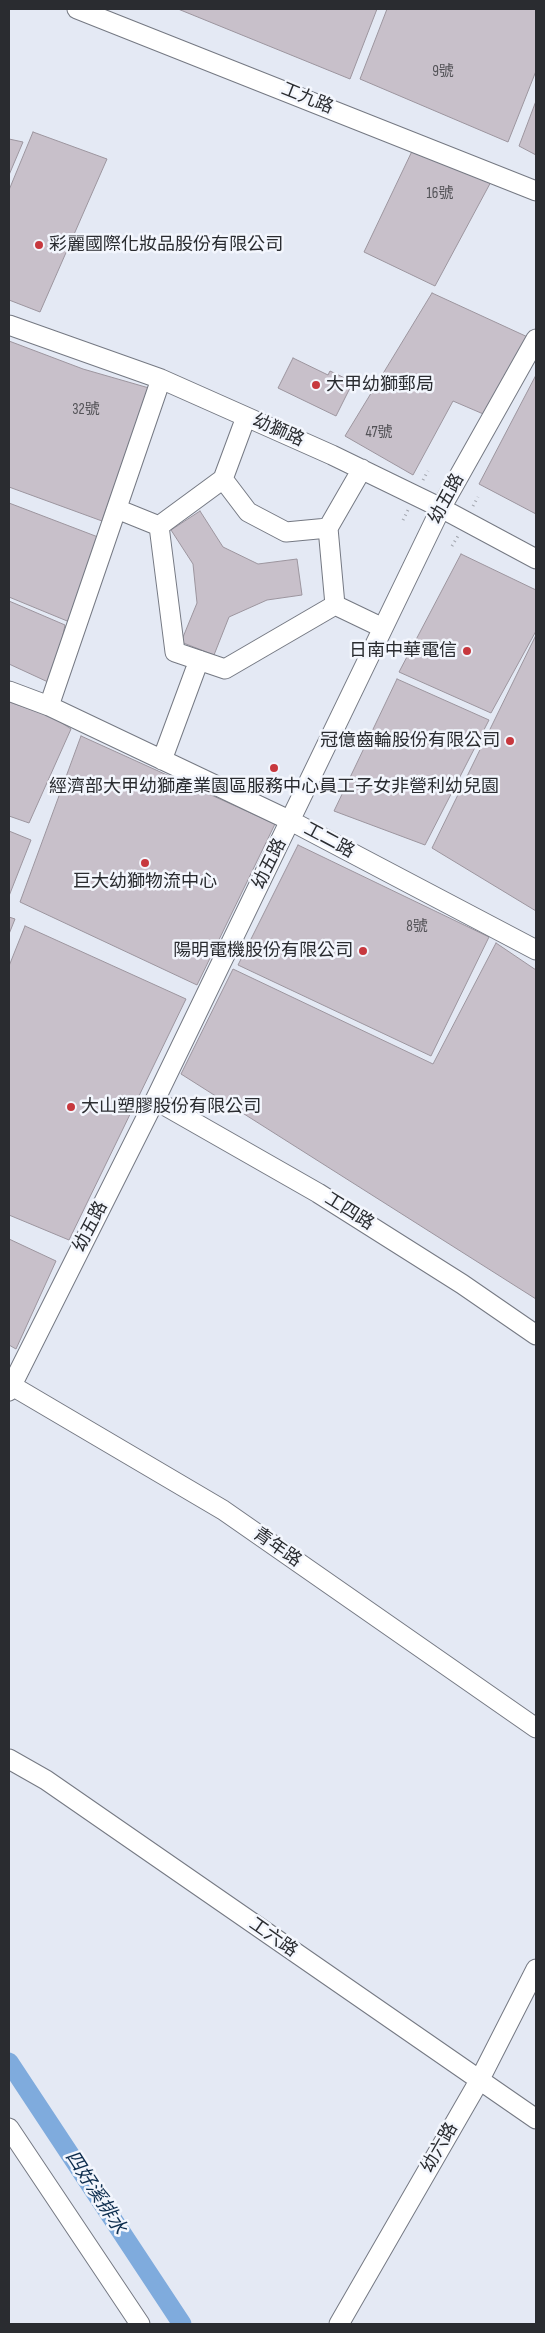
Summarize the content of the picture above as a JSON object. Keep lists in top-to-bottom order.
{
  "streets": {
    "street": [
      "工九路",
      "幼獅路",
      "幼五路",
      "工二路",
      "工四路",
      "青年路",
      "工六路",
      "幼六路"
    ]
  },
  "crossings": [
    ["幼獅路", "幼五路"],
    ["幼五路", "工二路"],
    ["幼五路", "工四路"],
    ["幼五路", "青年路"],
    ["工六路", "幼六路"]
  ],
  "water": ["四好溪排水"],
  "places": [
    "彩麗國際化妝品股份有限公司",
    "大甲幼獅郵局",
    "日南中華電信",
    "冠億齒輪股份有限公司",
    "經濟部大甲幼獅產業園區服務中心員工子女非營利幼兒園",
    "巨大幼獅物流中心",
    "陽明電機股份有限公司",
    "大山塑膠股份有限公司"
  ],
  "house_numbers": [
    "9號",
    "16號",
    "32號",
    "47號",
    "8號"
  ]
}
